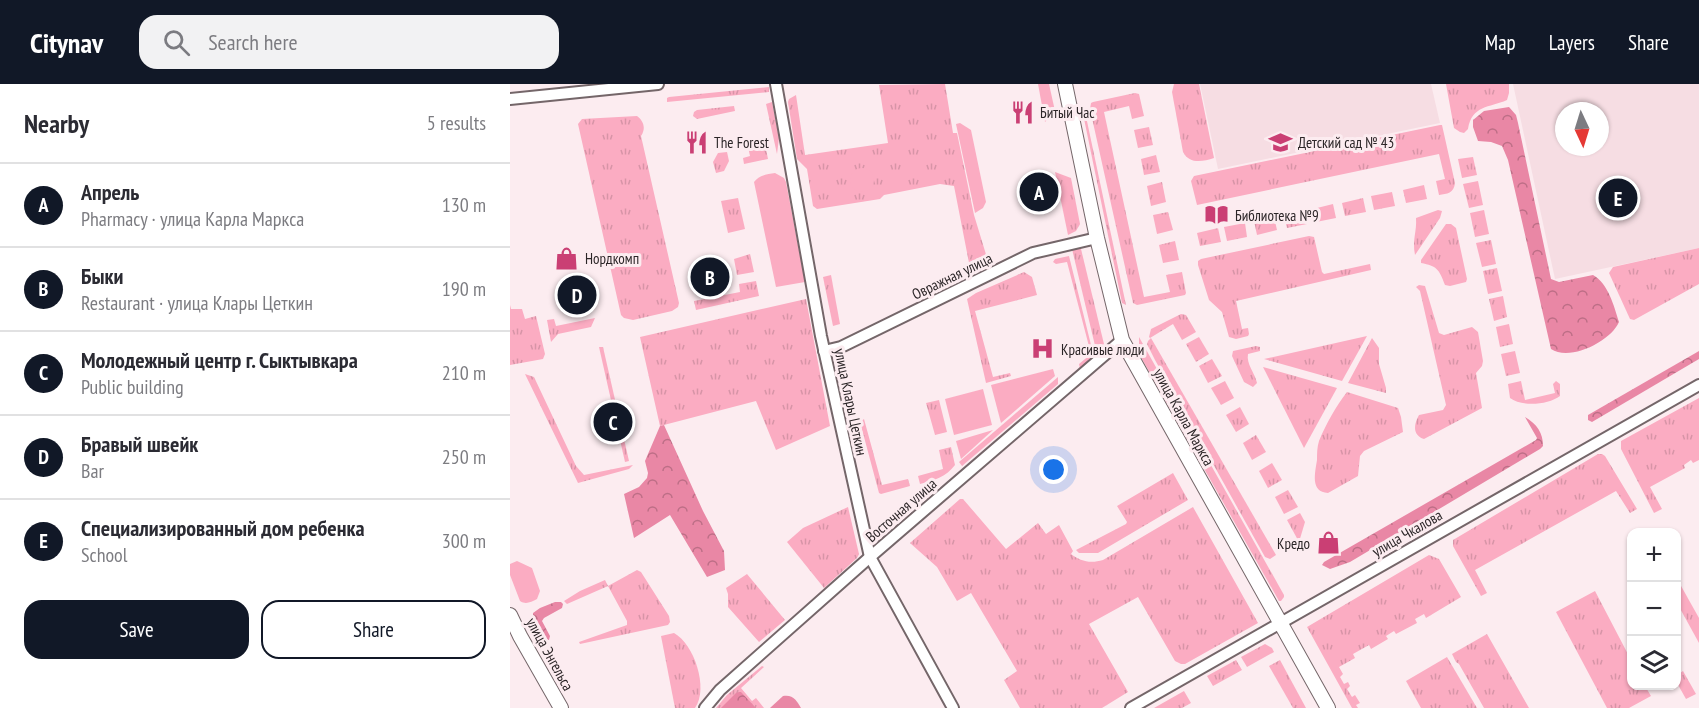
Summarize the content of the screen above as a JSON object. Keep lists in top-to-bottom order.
{
  "streets": {
    "street": [
      "Овражная улица",
      "улица Клары Цеткин",
      "улица Карла Маркса",
      "Восточная улица",
      "улица Чкалова",
      "улица Энгельса"
    ]
  },
  "crossings": [
    ["Овражная улица", "улица Клары Цеткин"],
    ["Овражная улица", "улица Карла Маркса"],
    ["улица Клары Цеткин", "Восточная улица"],
    ["улица Карла Маркса", "Восточная улица"],
    ["улица Карла Маркса", "улица Чкалова"]
  ],
  "places": {
    "restaurant": ["Битый Час", "The Forest"],
    "school or university": ["Детский сад № 43"],
    "library": ["Библиотека №9"],
    "shop": ["Нордкомп", "Кредо"],
    "hospital": ["Красивые люди"]
  },
  "north": "bottom",
  "page": {
    "header": "Citynav",
    "search": "Search here",
    "nav": ["Map", "Layers", "Share"],
    "heading": ["Nearby", "5 results"],
    "list": [
      {
        "mark": "A",
        "name": "Апрель",
        "note": "Pharmacy · улица Карла Маркса",
        "value": "130 m"
      },
      {
        "mark": "B",
        "name": "Быки",
        "note": "Restaurant · улица Клары Цеткин",
        "value": "190 m"
      },
      {
        "mark": "C",
        "name": "Молодежный центр г. Сыктывкара",
        "note": "Public building",
        "value": "210 m"
      },
      {
        "mark": "D",
        "name": "Бравый швейк",
        "note": "Bar",
        "value": "250 m"
      },
      {
        "mark": "E",
        "name": "Специализированный дом ребенка",
        "note": "School",
        "value": "300 m"
      }
    ],
    "pins": [
      "A",
      "E",
      "B",
      "D",
      "C"
    ],
    "map_buttons": ["+", "−"],
    "buttons": ["Save", "Share"]
  }
}
